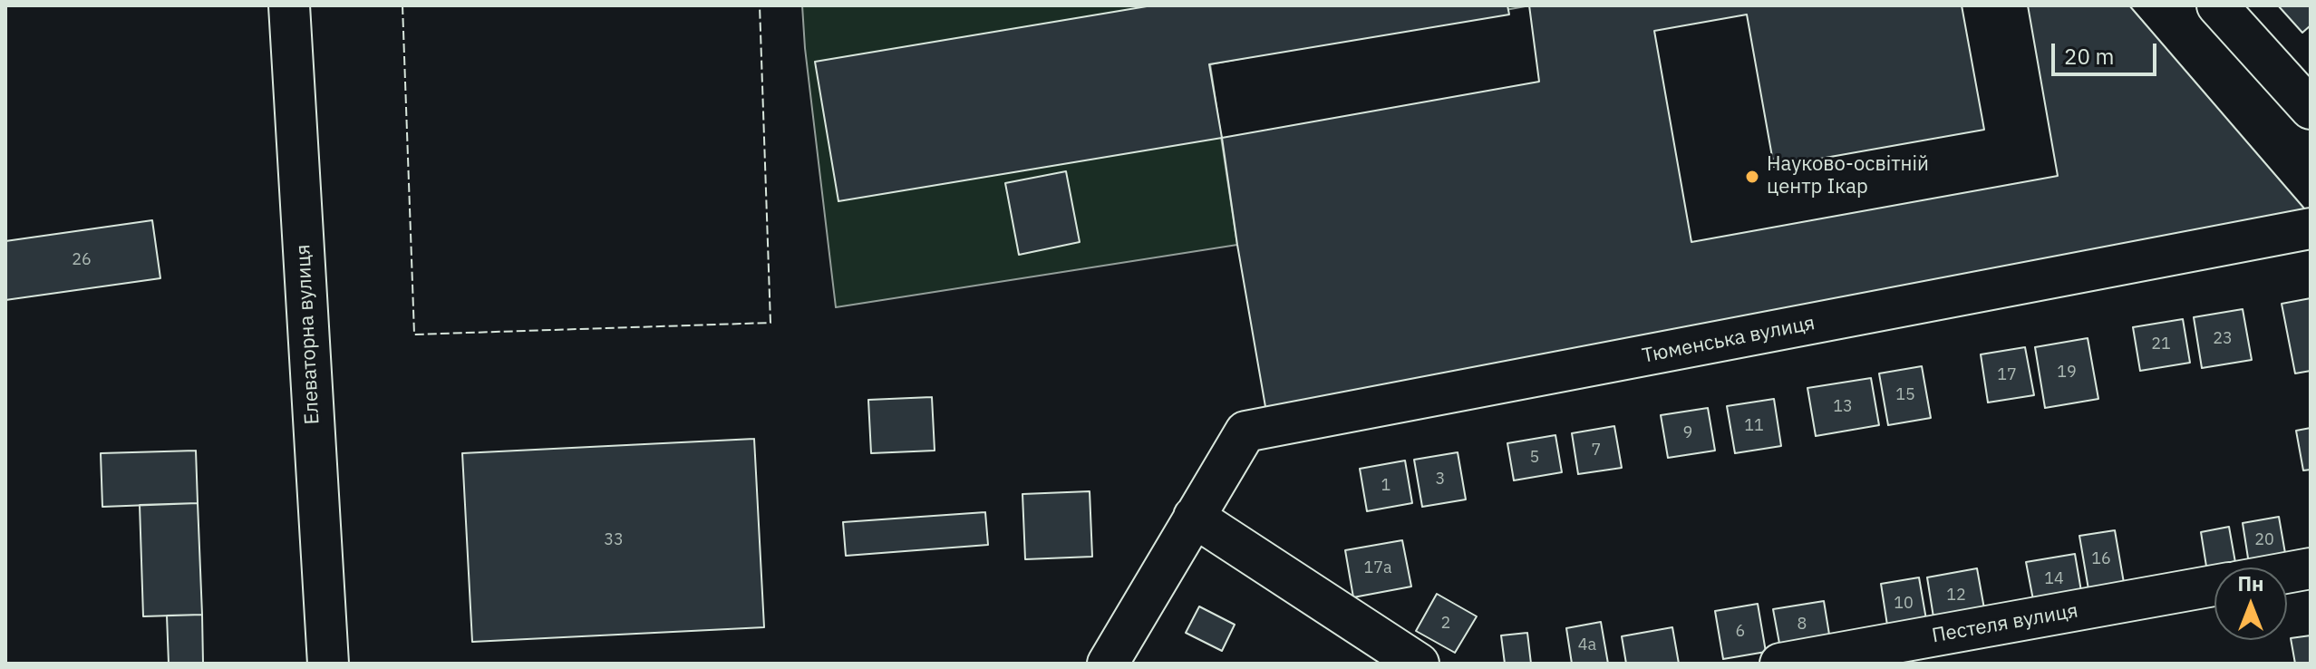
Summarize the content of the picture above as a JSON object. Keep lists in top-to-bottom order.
{
  "streets": {
    "street": ["Елеваторна вулиця", "Тюменська вулиця", "Пестеля вулиця"]
  },
  "places": ["Науково-освітній центр Ікар"],
  "house_numbers": [
    "26",
    "23",
    "21",
    "19",
    "17",
    "15",
    "13",
    "11",
    "9",
    "7",
    "5",
    "3",
    "1",
    "33",
    "20",
    "16",
    "17а",
    "14",
    "12",
    "10",
    "2",
    "8",
    "6",
    "4а"
  ],
  "scale_bar": "20 m",
  "north": "top"
}
